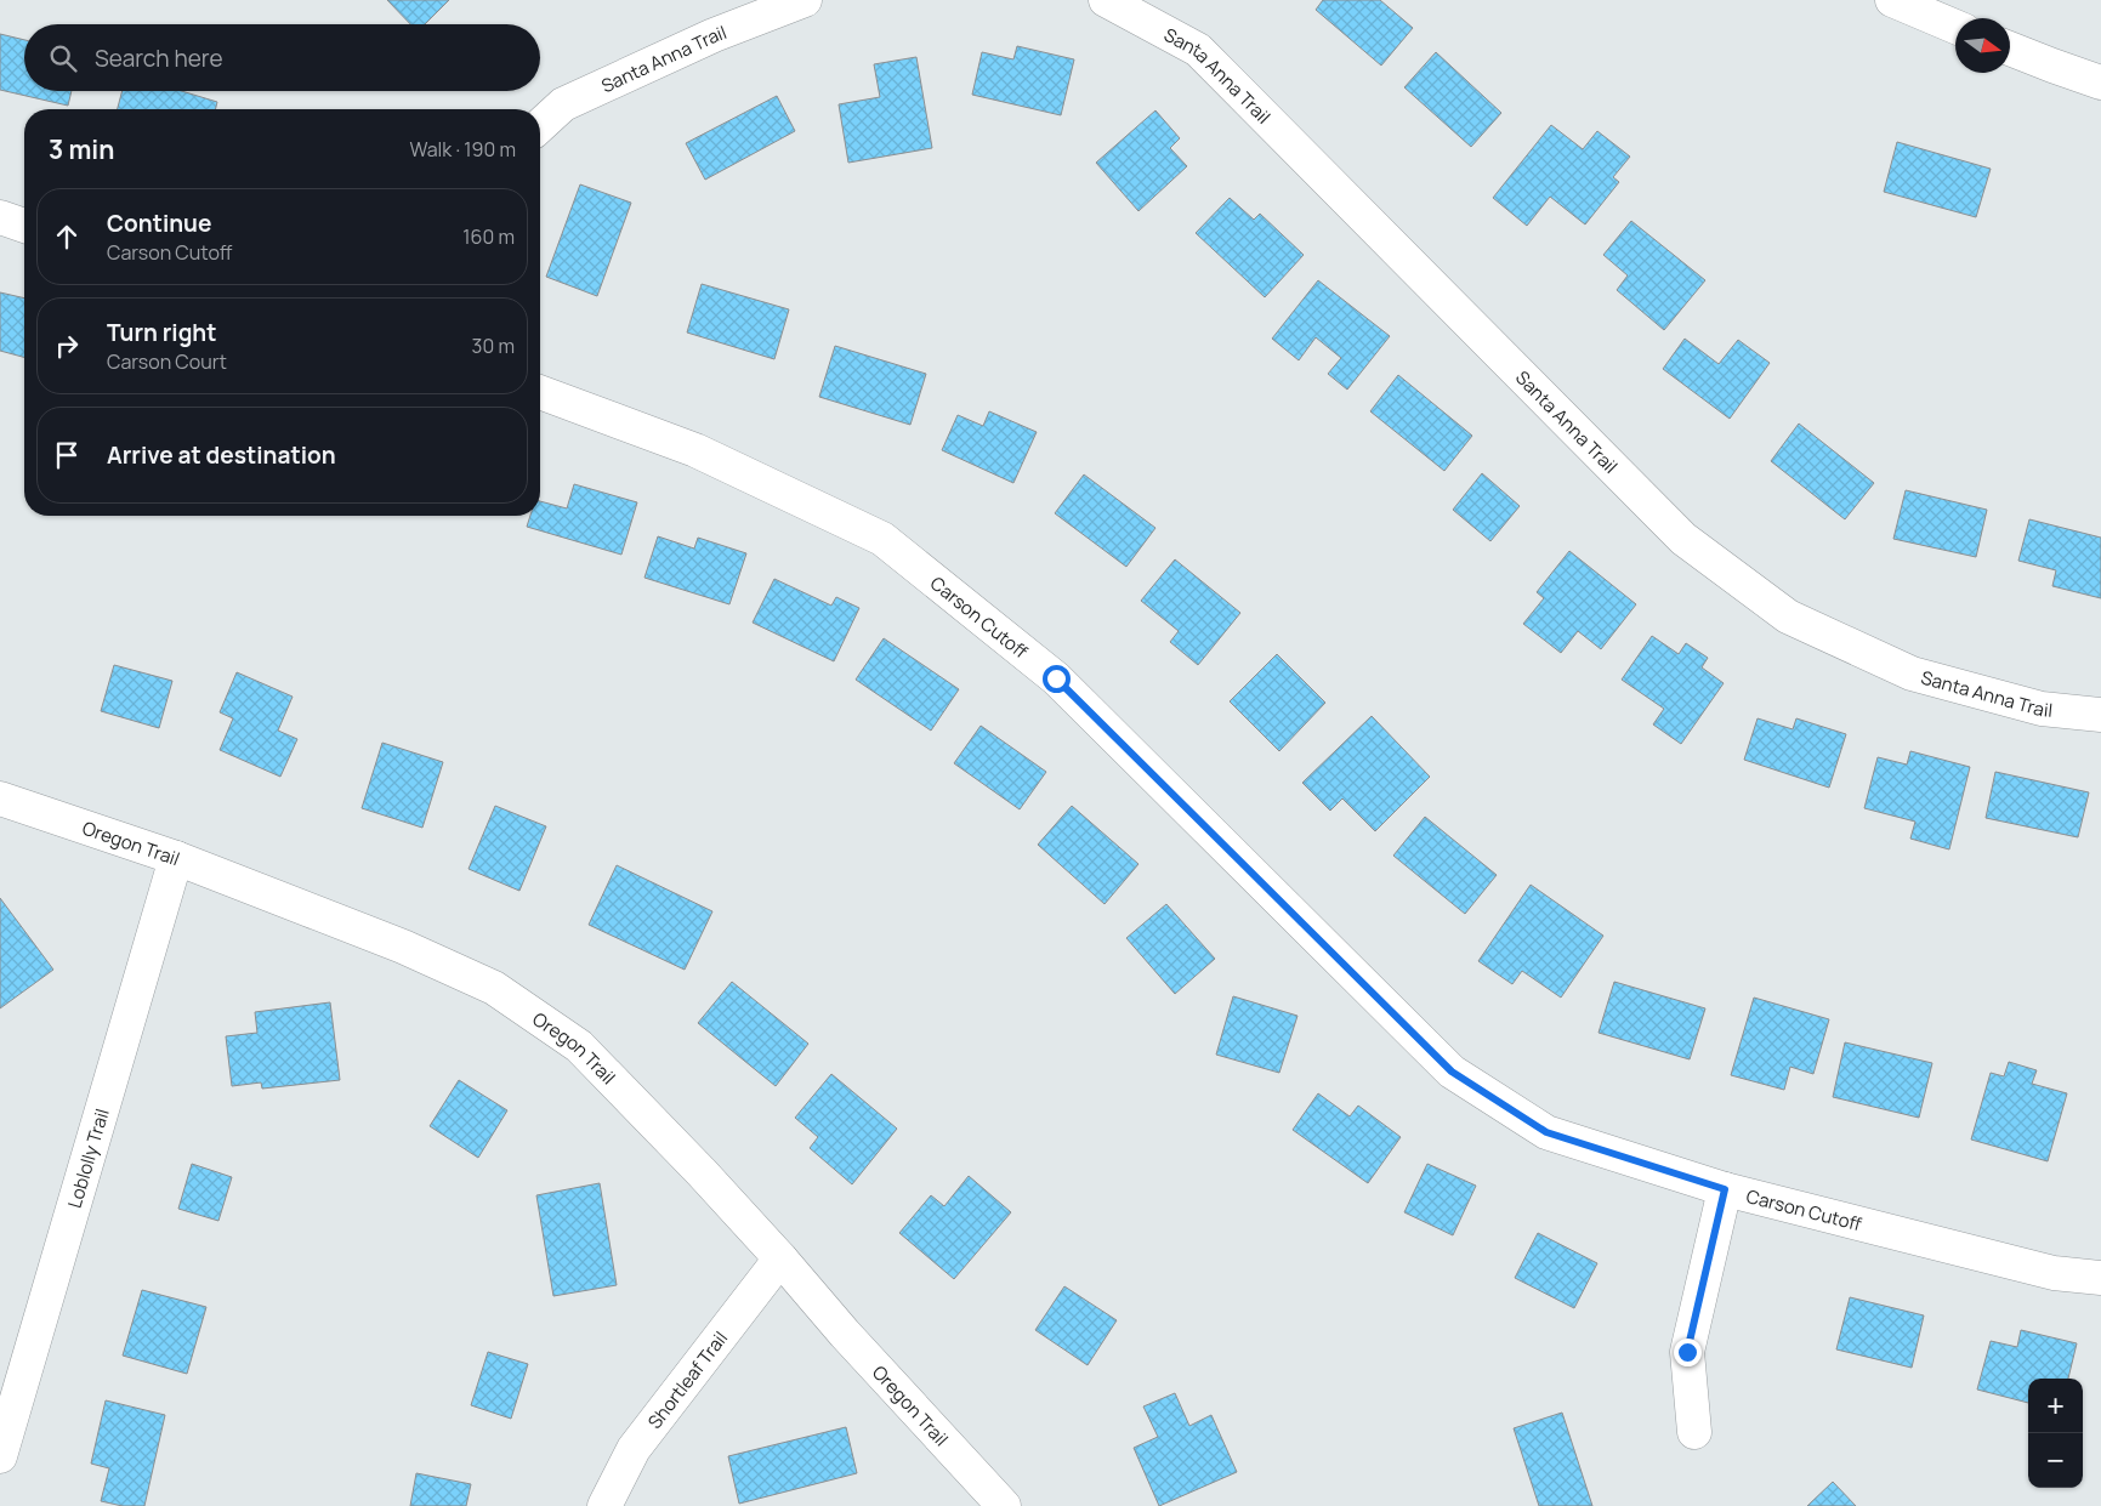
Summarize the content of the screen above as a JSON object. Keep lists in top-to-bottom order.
{
  "streets": {
    "street": [
      "Santa Anna Trail",
      "Carson Cutoff",
      "Oregon Trail",
      "Loblolly Trail",
      "Shortleaf Trail"
    ]
  },
  "crossings": [
    ["Oregon Trail", "Loblolly Trail"],
    ["Oregon Trail", "Shortleaf Trail"]
  ],
  "north": "right",
  "page": {
    "search": "Search here",
    "heading": ["3 min", "Walk · 190 m"],
    "list": [
      ["Continue", "Carson Cutoff", "160 m"],
      ["Turn right", "Carson Court", "30 m"],
      "Arrive at destination"
    ],
    "map_buttons": ["+", "−"]
  }
}
